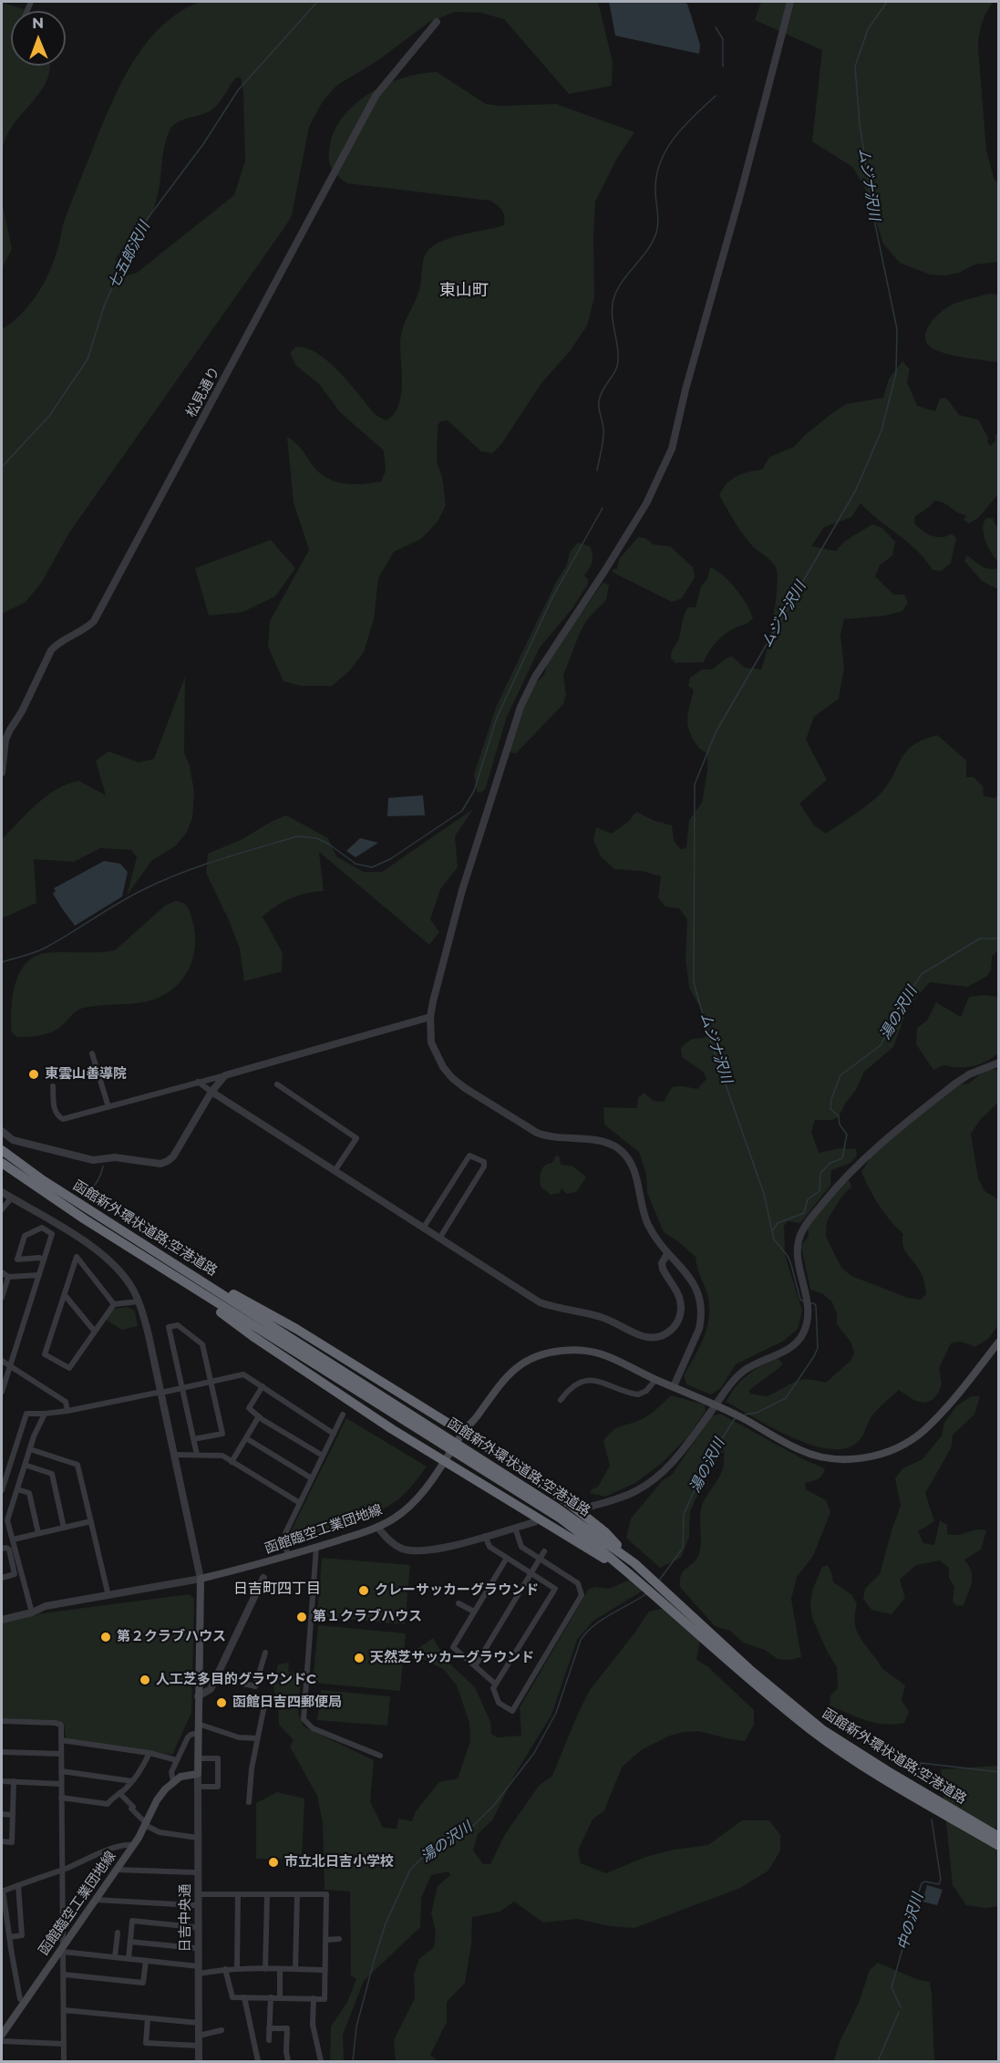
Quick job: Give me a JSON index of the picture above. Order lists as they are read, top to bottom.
{
  "streets": {
    "highway": ["函館新外環状道路;空港道路"],
    "main road": ["函館臨空工業団地線"],
    "street": ["松見通り", "日吉中央通"]
  },
  "districts": ["東山町", "日吉町四丁目"],
  "water": [
    "ムジナ沢川",
    "七五郎沢川",
    "湯の沢川",
    "中の沢川"
  ],
  "places": [
    "東雲山善導院",
    "クレーサッカーグラウンド",
    "第１クラブハウス",
    "第２クラブハウス",
    "天然芝サッカーグラウンド",
    "人工芝多目的グラウンドC",
    "函館日吉四郵便局",
    "市立北日吉小学校"
  ],
  "north": "top"
}
